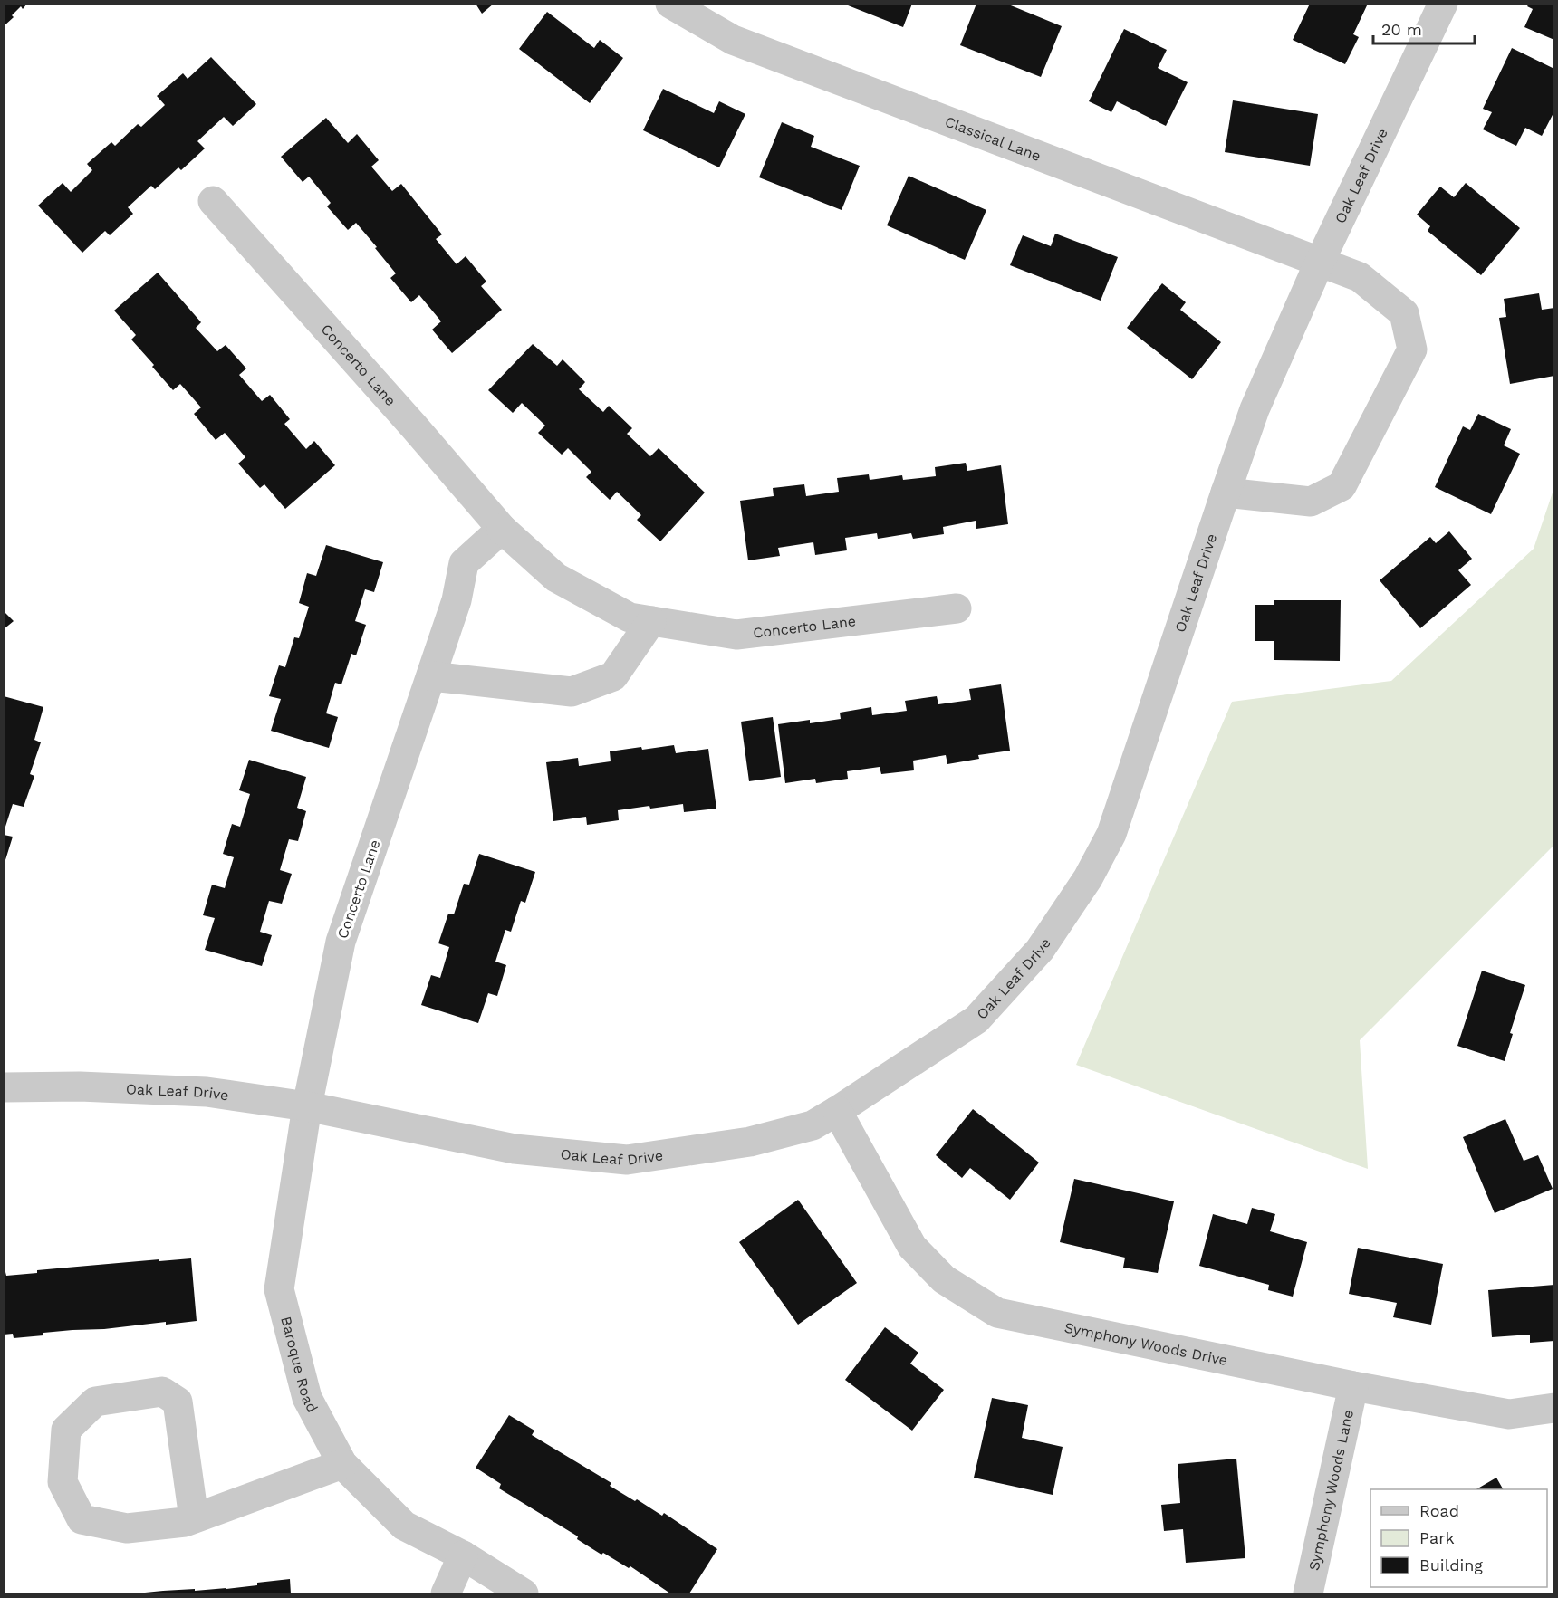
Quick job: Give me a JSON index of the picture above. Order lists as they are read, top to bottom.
{
  "streets": {
    "street": [
      "Classical Lane",
      "Oak Leaf Drive",
      "Concerto Lane",
      "Symphony Woods Drive",
      "Baroque Road",
      "Symphony Woods Lane"
    ]
  },
  "crossings": [
    ["Classical Lane", "Oak Leaf Drive"],
    ["Oak Leaf Drive", "Concerto Lane"],
    ["Oak Leaf Drive", "Symphony Woods Drive"],
    ["Oak Leaf Drive", "Baroque Road"],
    ["Concerto Lane", "Baroque Road"],
    ["Symphony Woods Drive", "Symphony Woods Lane"]
  ],
  "legend": ["Road", "Park", "Building"],
  "scale_bar": "20 m"
}
